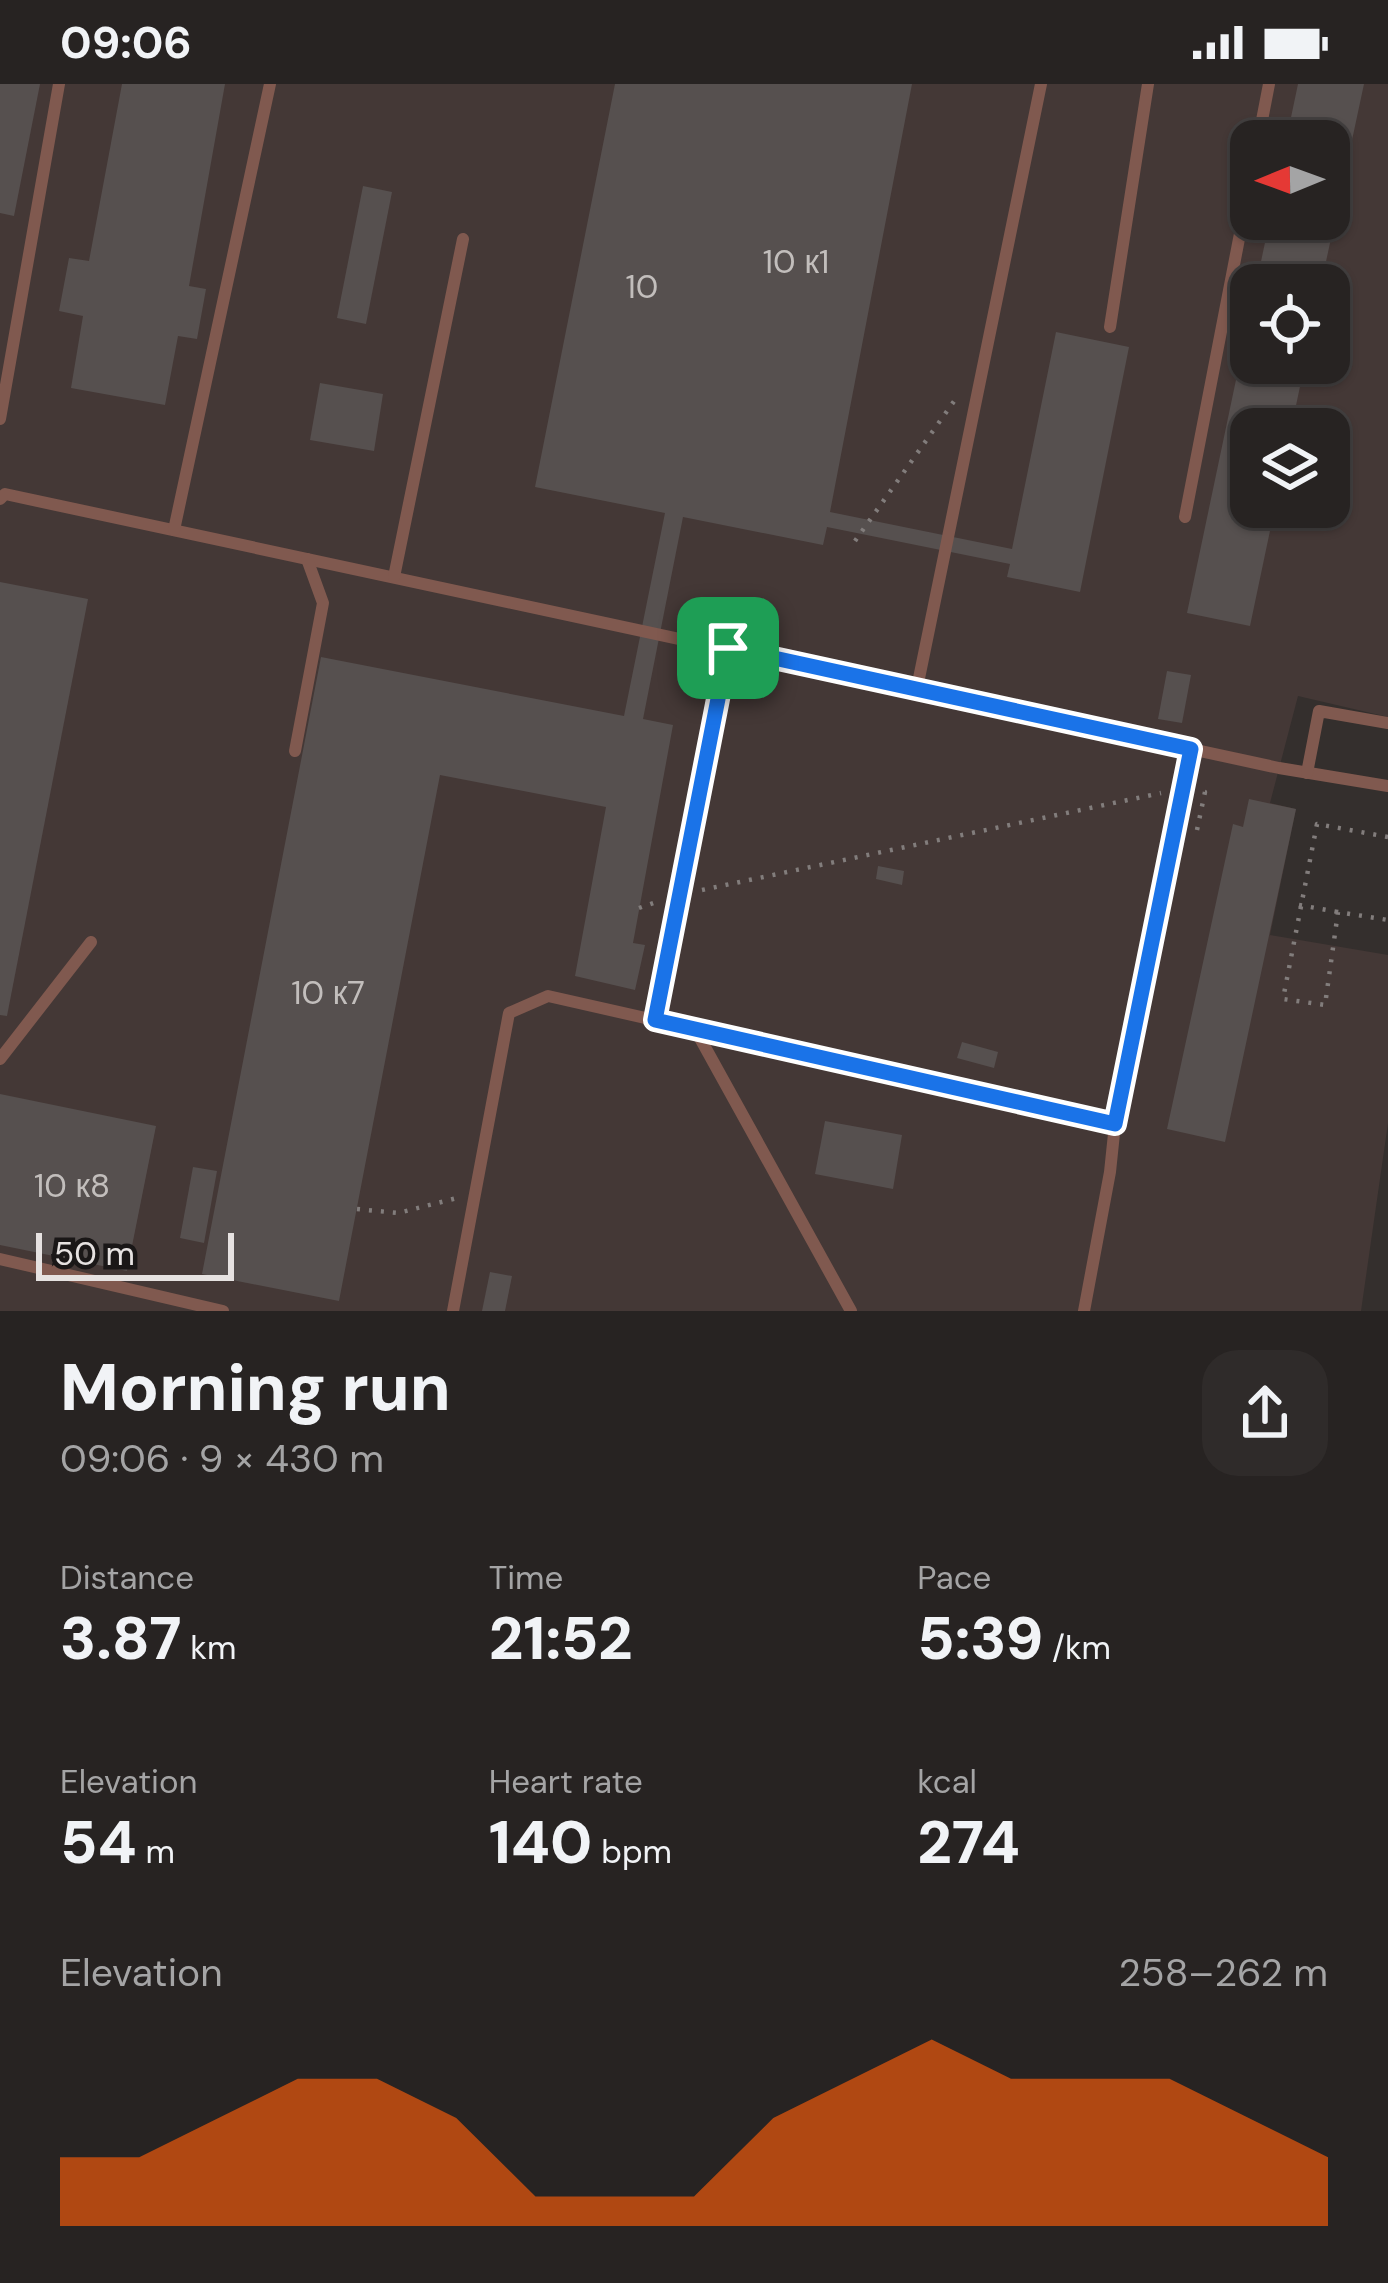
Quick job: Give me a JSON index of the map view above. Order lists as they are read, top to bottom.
{
  "house_numbers": [
    "10 к1",
    "10",
    "10 к7",
    "10 к8"
  ],
  "scale_bar": "50 m",
  "north": "left",
  "page": {
    "status": "09:06",
    "scale": "50 m",
    "heading": ["Morning run", "09:06 · 9 × 430 m"],
    "stats": [
      ["Distance", "3.87 km"],
      ["Time", "21:52"],
      ["Pace", "5:39 /km"],
      ["Elevation", "54 m"],
      ["Heart rate", "140 bpm"],
      ["kcal", "274"]
    ],
    "chart": ["Elevation", "258–262 m"]
  }
}
